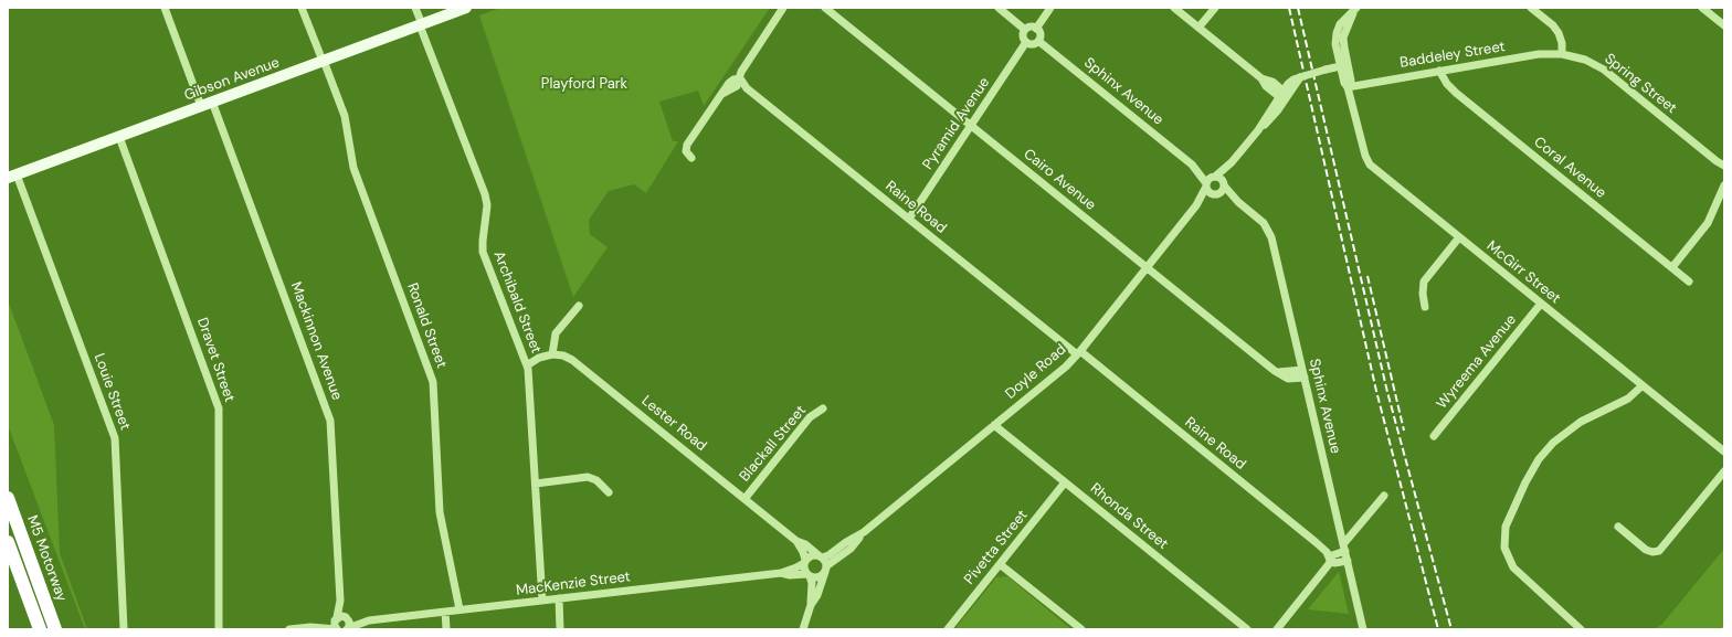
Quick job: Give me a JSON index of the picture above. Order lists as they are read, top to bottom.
{
  "streets": {
    "highway": ["M5 Motorway"],
    "main road": ["Gibson Avenue"],
    "street": [
      "Baddeley Street",
      "Spring Street",
      "Sphinx Avenue",
      "Pyramid Avenue",
      "Coral Avenue",
      "Cairo Avenue",
      "Raine Road",
      "McGirr Street",
      "Archibald Street",
      "Ronald Street",
      "Mackinnon Avenue",
      "Dravet Street",
      "Wyreema Avenue",
      "Doyle Road",
      "Louie Street",
      "Lester Road",
      "Blackall Street",
      "Rhonda Street",
      "Pivetta Street",
      "MacKenzie Street"
    ]
  },
  "crossings": [
    ["Baddeley Street", "Spring Street"],
    ["Baddeley Street", "Coral Avenue"],
    ["Baddeley Street", "McGirr Street"],
    ["Gibson Avenue", "Archibald Street"],
    ["Gibson Avenue", "Ronald Street"],
    ["Gibson Avenue", "Mackinnon Avenue"],
    ["Gibson Avenue", "Dravet Street"],
    ["Gibson Avenue", "Louie Street"],
    ["Sphinx Avenue", "Pyramid Avenue"],
    ["Sphinx Avenue", "Cairo Avenue"],
    ["Sphinx Avenue", "Doyle Road"],
    ["Pyramid Avenue", "Cairo Avenue"],
    ["Pyramid Avenue", "Raine Road"],
    ["Cairo Avenue", "Doyle Road"],
    ["Raine Road", "Doyle Road"],
    ["McGirr Street", "Wyreema Avenue"],
    ["Archibald Street", "MacKenzie Street"],
    ["Ronald Street", "MacKenzie Street"],
    ["Mackinnon Avenue", "MacKenzie Street"],
    ["Doyle Road", "Lester Road"],
    ["Doyle Road", "Rhonda Street"],
    ["Doyle Road", "MacKenzie Street"],
    ["Lester Road", "Blackall Street"],
    ["Lester Road", "MacKenzie Street"],
    ["Rhonda Street", "Pivetta Street"]
  ],
  "parks": ["Playford Park"]
}
